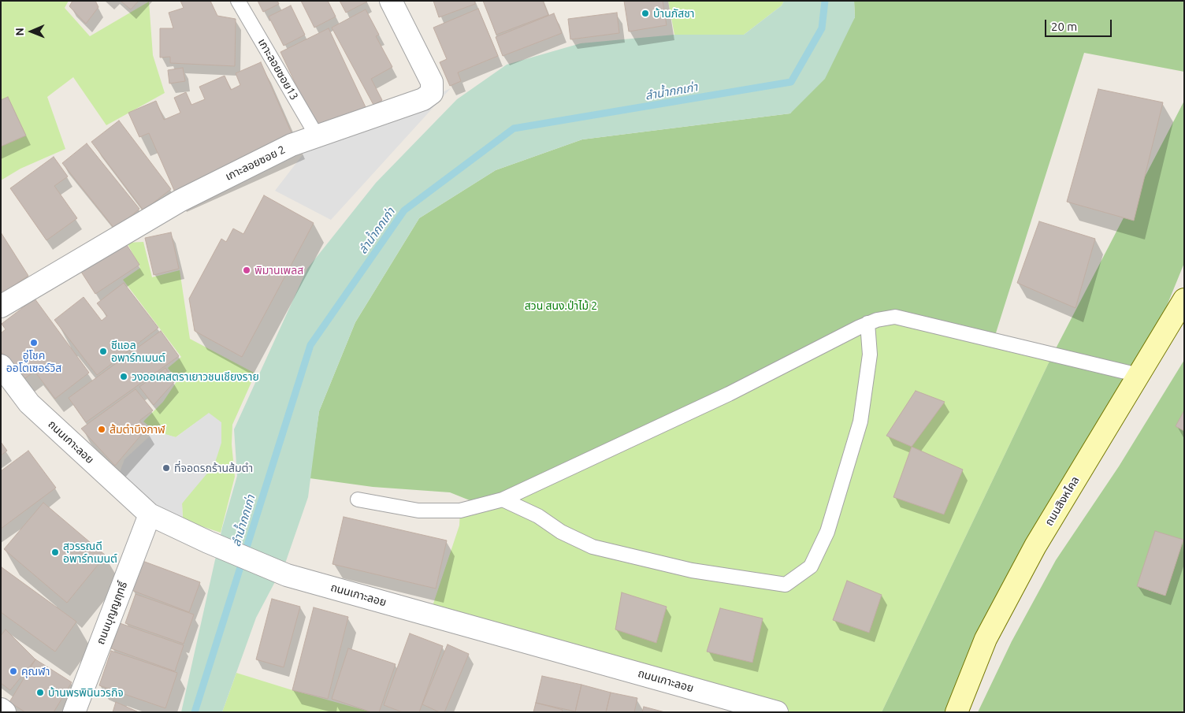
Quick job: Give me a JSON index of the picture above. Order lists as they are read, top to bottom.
{
  "streets": {
    "main road": ["ถนนสิงหไคล"],
    "street": ["เกาะลอยซอย 2", "ถนนเกาะลอย", "ถนนบุญญฤทธิ์"],
    "lane": ["เกาะลอยซอย13"]
  },
  "crossings": [
    ["เกาะลอยซอย13", "เกาะลอยซอย 2"],
    ["ถนนเกาะลอย", "ถนนบุญญฤทธิ์"]
  ],
  "water": ["ลำน้ำกกเก่า"],
  "parks": ["สวน สนง.ป่าไม้ 2"],
  "places": [
    "บ้านภัสชา",
    "พิมานเพลส",
    "อู่โชค ออโตเซอร์วิส",
    "ซีแอล อพาร์ทเมนต์",
    "วงออเคสตราเยาวชนเชียงราย",
    "ส้มตำบึงกาฬ",
    "ที่จอดรถร้านส้มตำ",
    "สุวรรณดี อพาร์ทเมนต์",
    "คุณฬา",
    "บ้านพรพินินวรกิจ"
  ],
  "scale_bar": "20 m",
  "north": "left"
}
